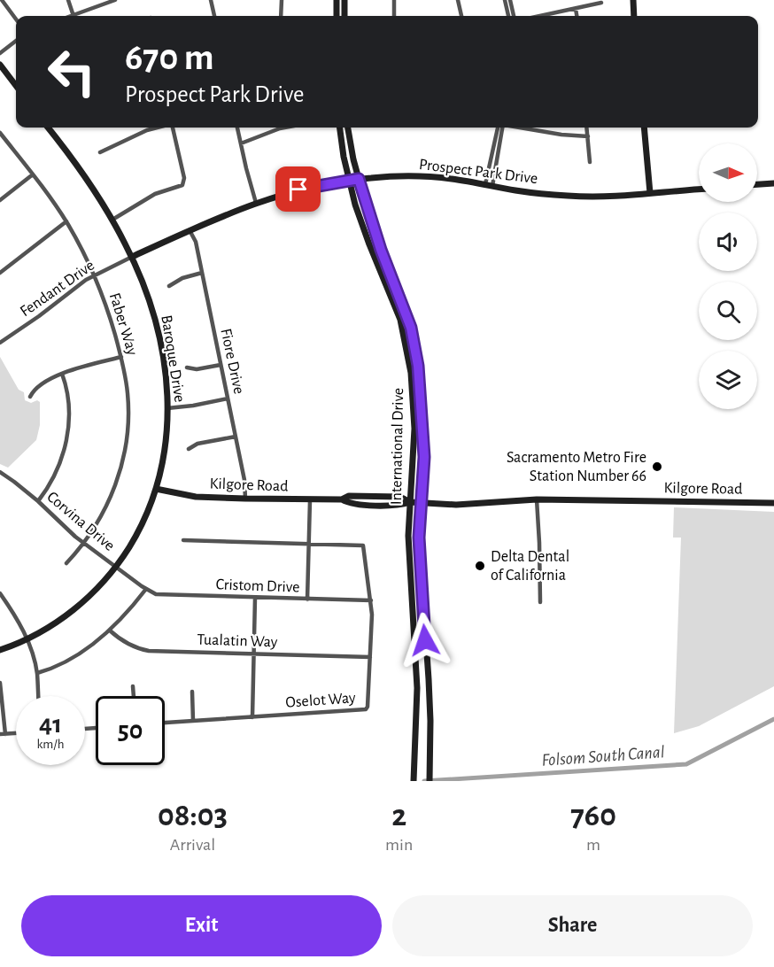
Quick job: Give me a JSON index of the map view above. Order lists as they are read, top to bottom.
{
  "streets": {
    "street": [
      "Prospect Park Drive",
      "Fendant Drive",
      "Faber Way",
      "Baroque Drive",
      "Fiore Drive",
      "International Drive",
      "Kilgore Road",
      "Corvina Drive",
      "Cristom Drive",
      "Tualatin Way",
      "Oselot Way"
    ]
  },
  "crossings": [
    ["Prospect Park Drive", "Fendant Drive"],
    ["Prospect Park Drive", "Baroque Drive"],
    ["Prospect Park Drive", "Fiore Drive"],
    ["Prospect Park Drive", "International Drive"],
    ["Fendant Drive", "Faber Way"],
    ["Fendant Drive", "Baroque Drive"],
    ["Faber Way", "Corvina Drive"],
    ["Baroque Drive", "Kilgore Road"],
    ["Baroque Drive", "Corvina Drive"],
    ["Fiore Drive", "Kilgore Road"],
    ["International Drive", "Kilgore Road"],
    ["Corvina Drive", "Cristom Drive"],
    ["Cristom Drive", "Oselot Way"],
    ["Tualatin Way", "Oselot Way"]
  ],
  "water": ["Folsom South Canal"],
  "places": ["Sacramento Metro Fire Station Number 66", "Delta Dental of California"],
  "north": "right",
  "page": {
    "turn": ["670 m", "Prospect Park Drive"],
    "speed": "41 km/h",
    "limit": "50",
    "eta": [
      "08:03",
      "Arrival",
      "2",
      "min",
      "760",
      "m"
    ],
    "buttons": ["Exit", "Share"]
  }
}
